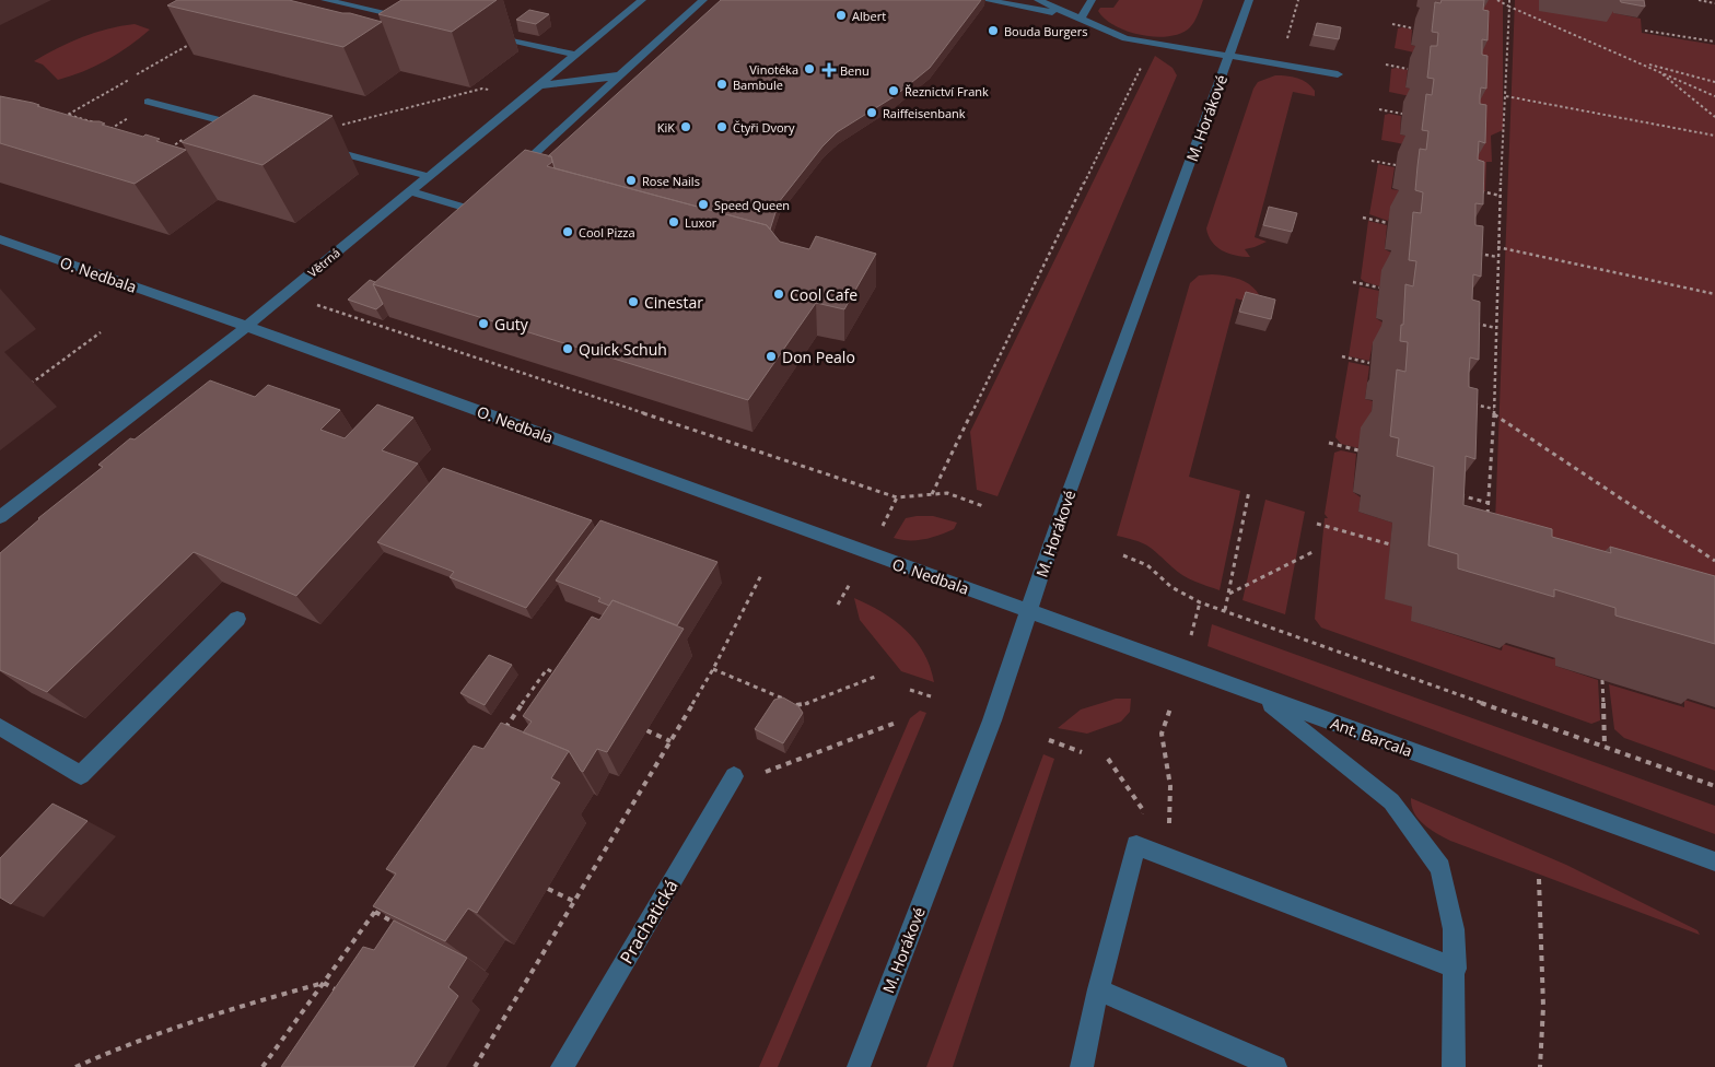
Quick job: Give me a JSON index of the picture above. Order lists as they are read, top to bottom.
{
  "streets": {
    "street": [
      "M. Horákové",
      "Větrná",
      "O. Nedbala",
      "Ant. Barcala",
      "Prachatická"
    ]
  },
  "crossings": [
    ["M. Horákové", "O. Nedbala"],
    ["M. Horákové", "Ant. Barcala"],
    ["Větrná", "O. Nedbala"],
    ["O. Nedbala", "Ant. Barcala"]
  ],
  "places": {
    "other": [
      "Albert",
      "Bouda Burgers",
      "Vinotéka",
      "Bambule",
      "Řeznictví Frank",
      "Raiffeisenbank",
      "KiK",
      "Čtyři Dvory",
      "Rose Nails",
      "Speed Queen",
      "Luxor",
      "Cool Pizza",
      "Cool Cafe",
      "Cinestar",
      "Guty",
      "Quick Schuh",
      "Don Pealo"
    ],
    "health": ["Benu"]
  }
}
